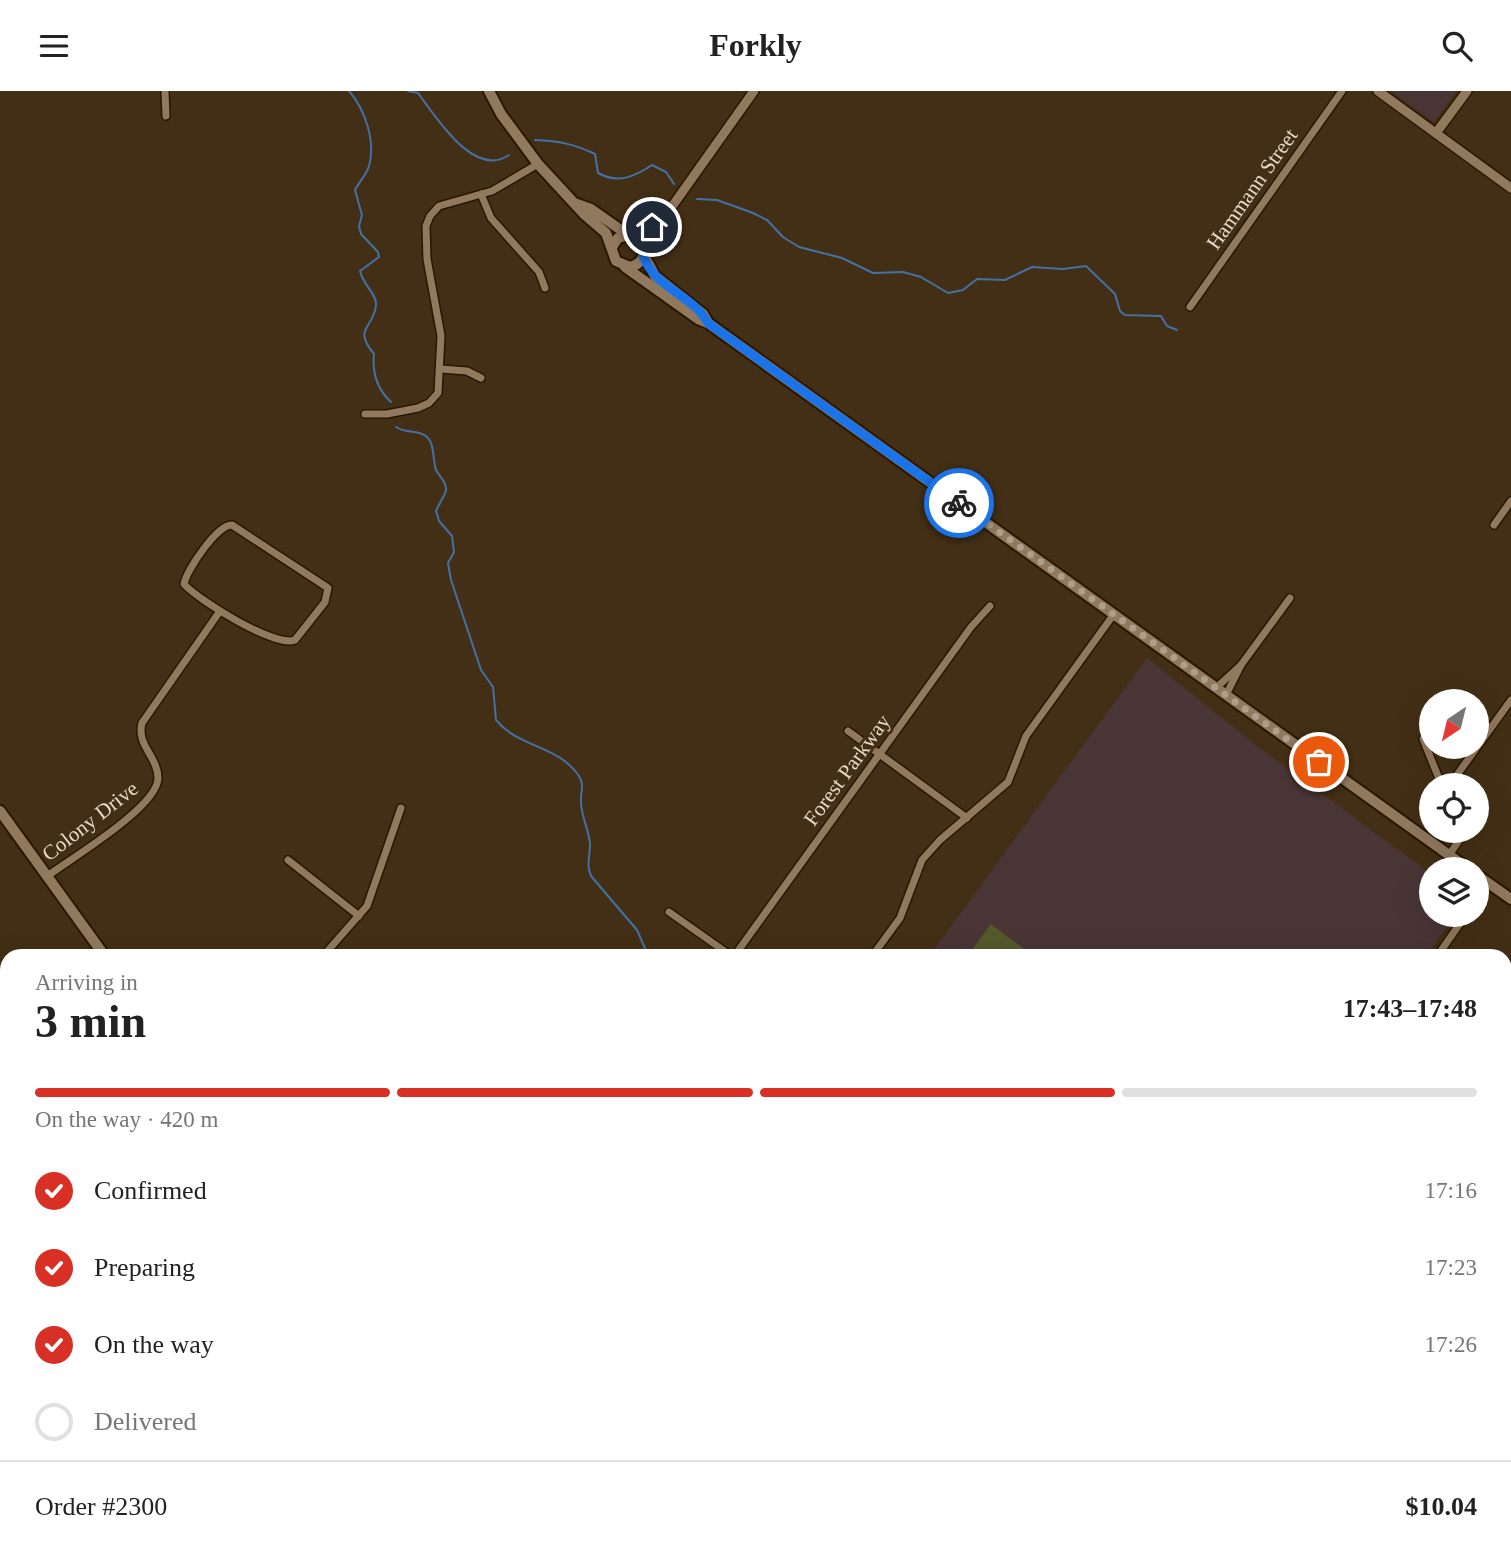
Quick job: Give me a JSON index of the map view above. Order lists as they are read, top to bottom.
{
  "streets": {
    "street": ["Hammann Street", "Forest Parkway", "Colony Drive"]
  },
  "north": "bottom left",
  "page": {
    "header": "Forkly",
    "heading": ["3 min", "Arriving in", "17:43–17:48"],
    "panel": ["Order #2300", "$10.04"],
    "bar": "On the way · 420 m",
    "list": [
      ["Confirmed", "17:16"],
      ["Preparing", "17:23"],
      ["On the way", "17:26"],
      "Delivered"
    ]
  }
}
